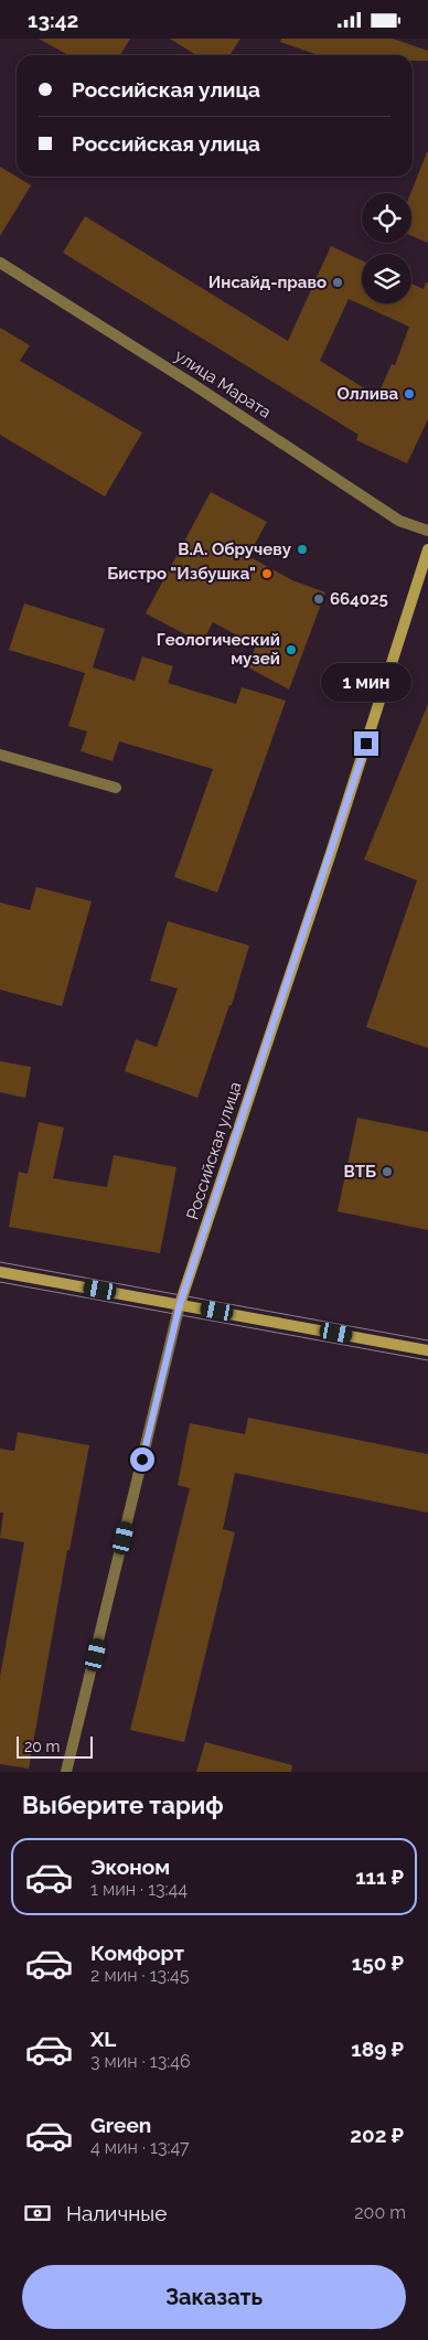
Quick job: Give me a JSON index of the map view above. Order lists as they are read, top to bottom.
{
  "streets": {
    "street": ["улица Марата", "Российская улица"]
  },
  "places": [
    "Инсайд-право",
    "Оллива",
    "В.А. Обручеву",
    "Бистро \"Избушка\"",
    "664025",
    "Геологический музей",
    "ВТБ"
  ],
  "scale_bar": "20 m",
  "page": {
    "status": "13:42",
    "banner": ["Российская улица", "Российская улица"],
    "bubble": "1 мин",
    "scale": "20 m",
    "heading": "Выберите тариф",
    "list": [
      {
        "name": "Эконом",
        "note": "1 мин · 13:44",
        "value": "111 ₽"
      },
      {
        "name": "Комфорт",
        "note": "2 мин · 13:45",
        "value": "150 ₽"
      },
      {
        "name": "XL",
        "note": "3 мин · 13:46",
        "value": "189 ₽"
      },
      {
        "name": "Green",
        "note": "4 мин · 13:47",
        "value": "202 ₽"
      }
    ],
    "pay": ["Наличные", "200 m"],
    "buttons": "Заказать"
  }
}
